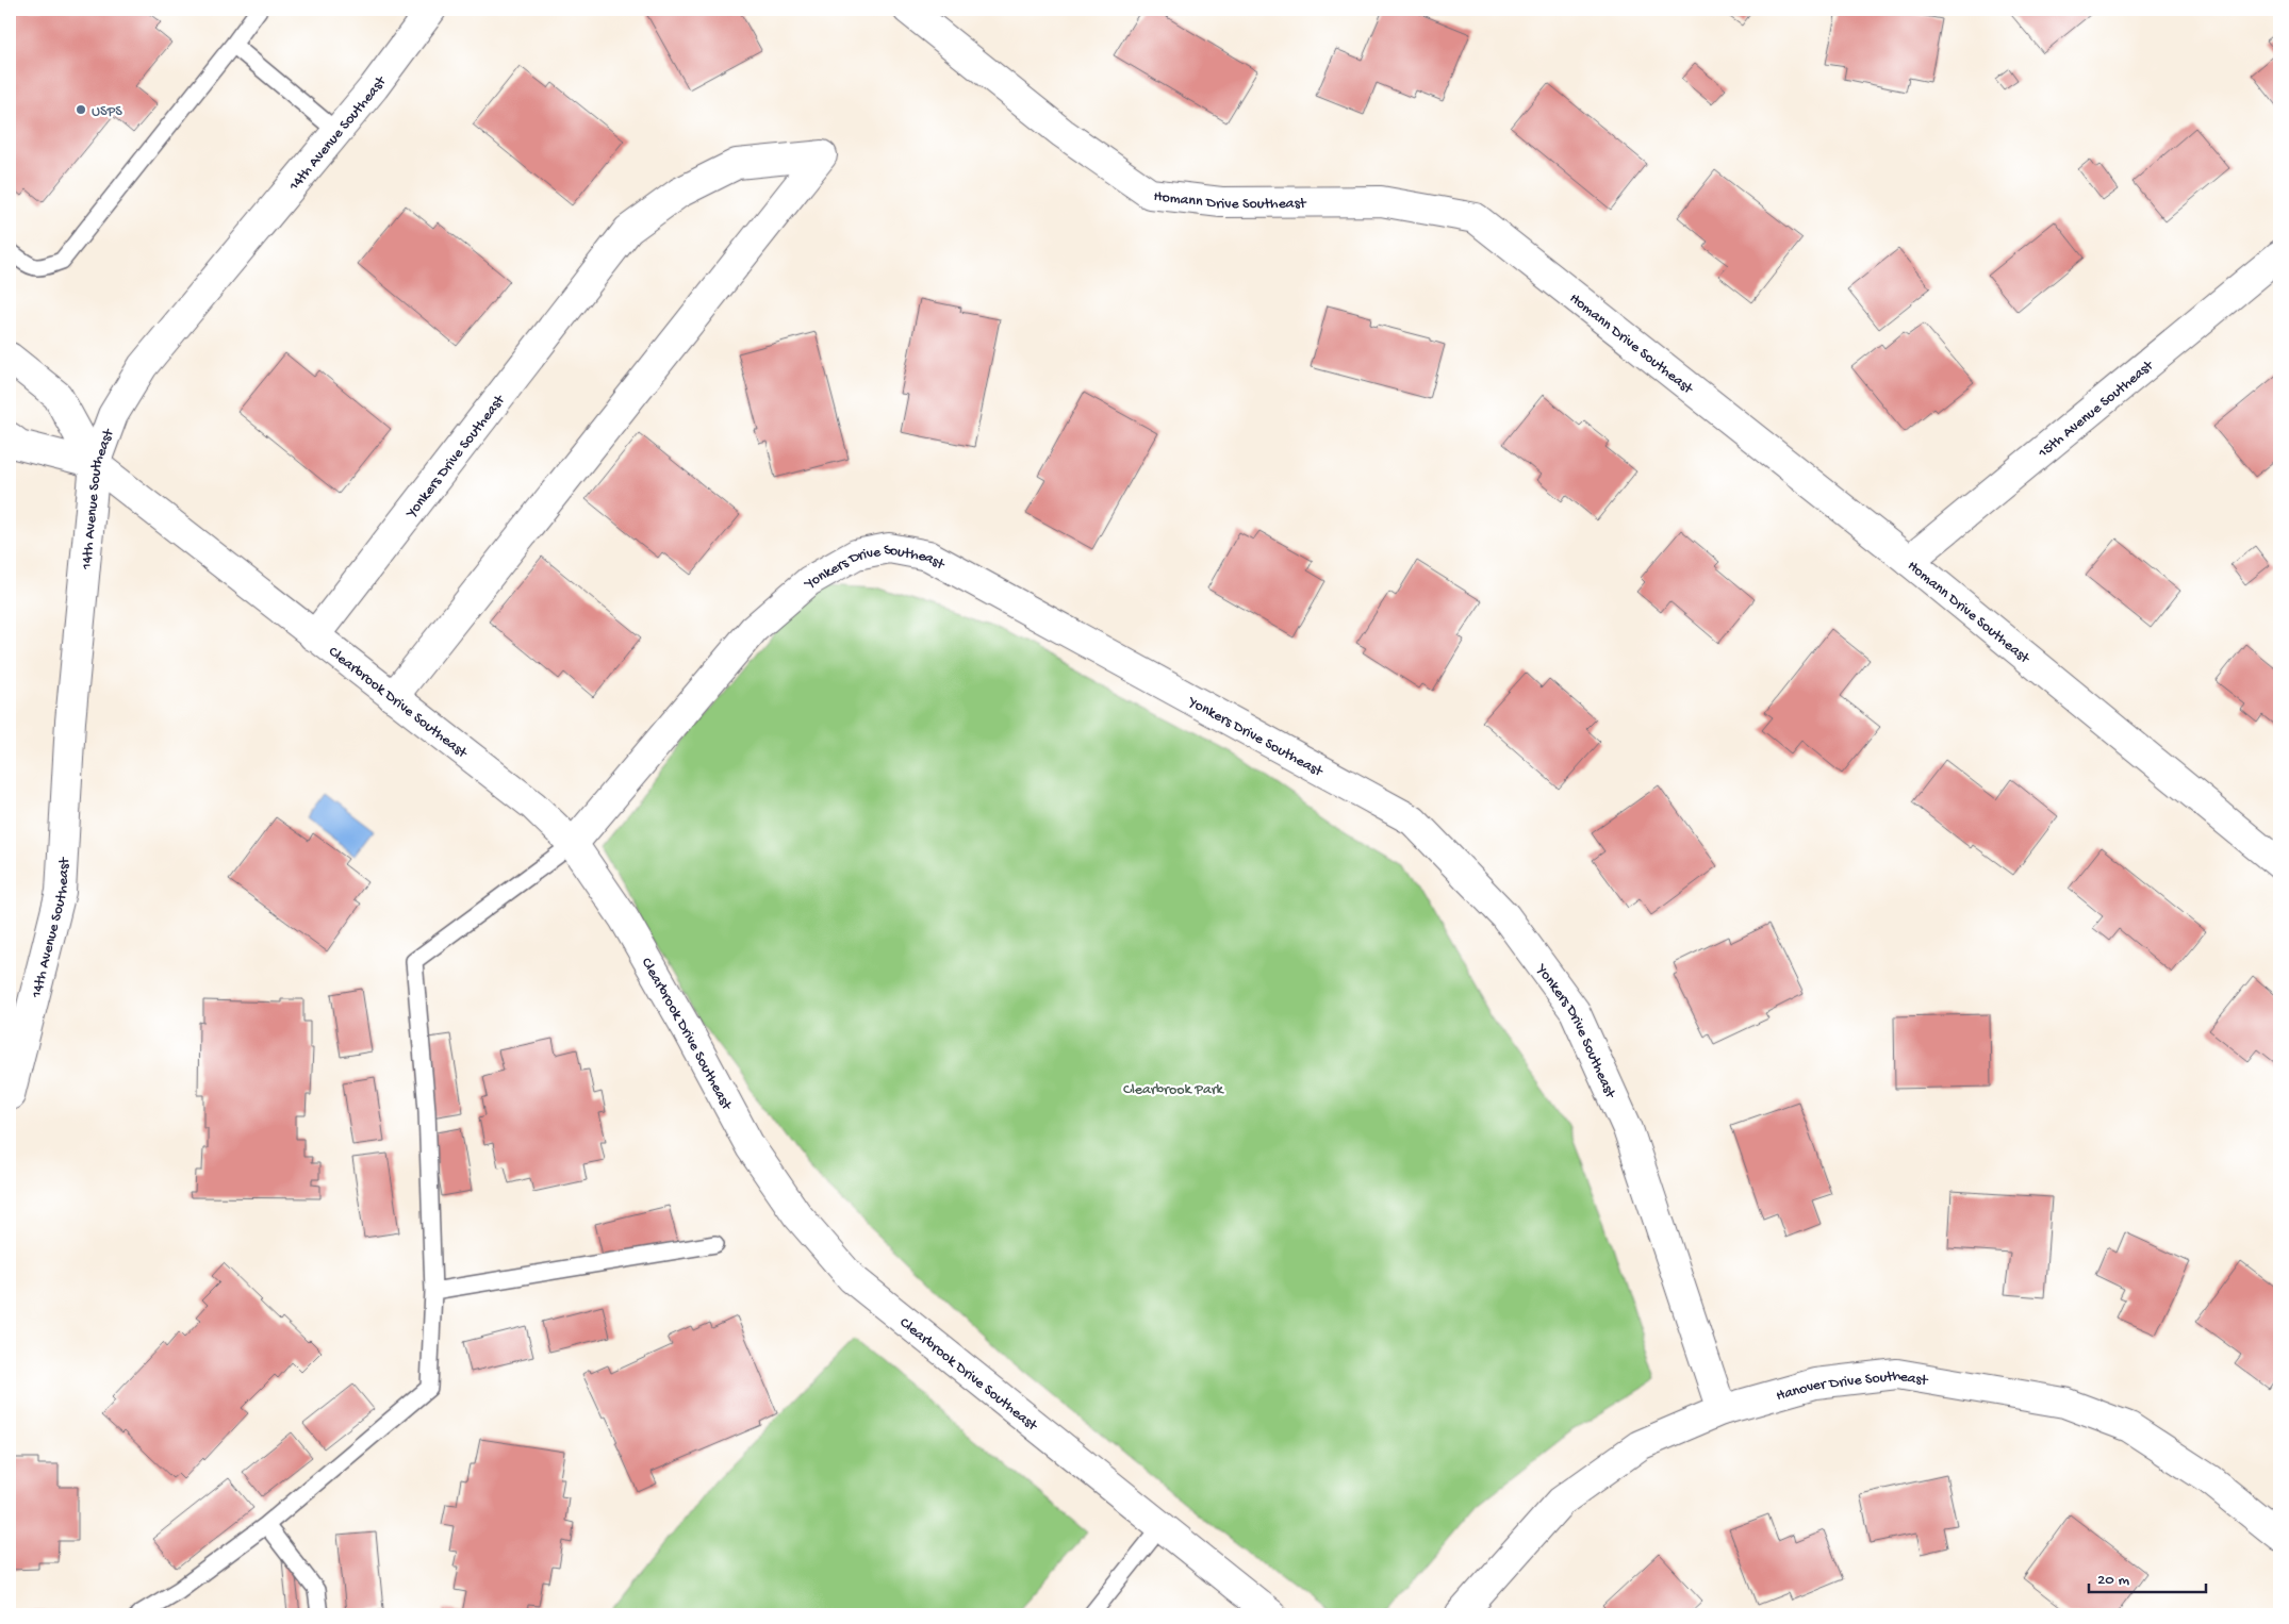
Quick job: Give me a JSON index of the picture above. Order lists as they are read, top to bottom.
{
  "streets": {
    "street": [
      "14th Avenue Southeast",
      "Homann Drive Southeast",
      "15th Avenue Southeast",
      "Yonkers Drive Southeast",
      "Clearbrook Drive Southeast",
      "Hanover Drive Southeast"
    ]
  },
  "crossings": [
    ["14th Avenue Southeast", "Clearbrook Drive Southeast"],
    ["Homann Drive Southeast", "15th Avenue Southeast"],
    ["Yonkers Drive Southeast", "Clearbrook Drive Southeast"],
    ["Yonkers Drive Southeast", "Hanover Drive Southeast"]
  ],
  "parks": ["Clearbrook Park"],
  "places": ["USPS"],
  "scale_bar": "20 m"
}
